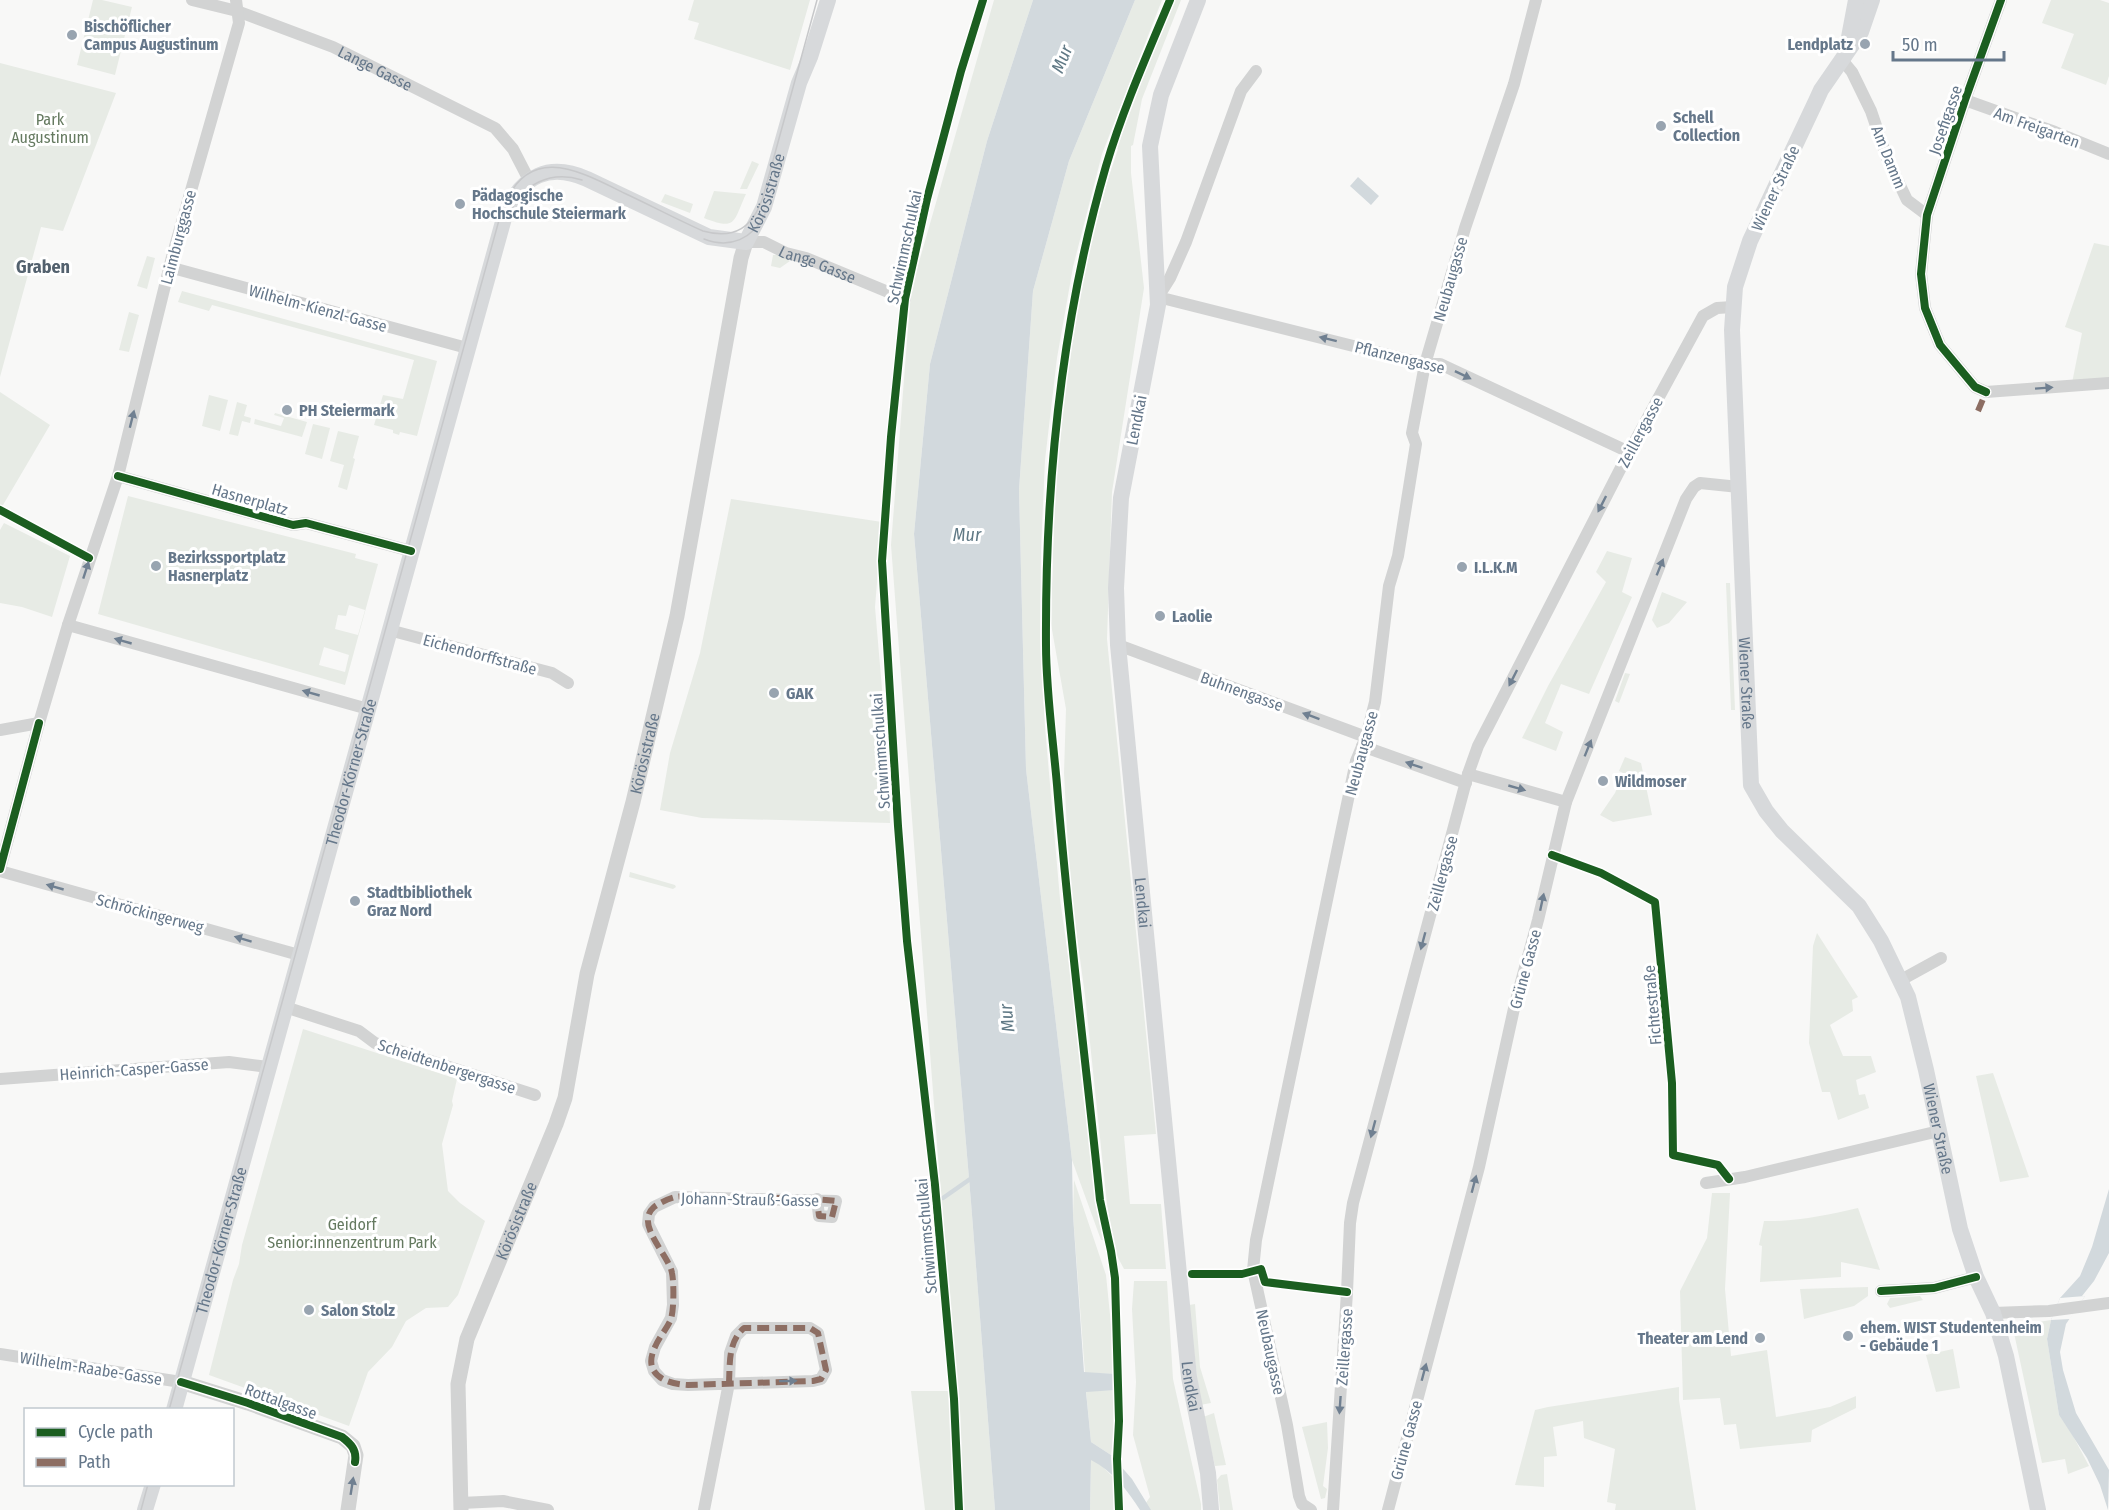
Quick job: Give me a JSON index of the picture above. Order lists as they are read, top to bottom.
{
  "streets": {
    "main road": [
      "Lange Gasse",
      "Wiener Straße",
      "Körösistraße",
      "Lendkai",
      "Theodor-Körner-Straße"
    ],
    "street": [
      "Josefigasse",
      "Am Freigarten",
      "Am Damm",
      "Laimburggasse",
      "Neubaugasse",
      "Wilhelm-Kienzl-Gasse",
      "Pflanzengasse",
      "Zeillergasse",
      "Hasnerplatz",
      "Eichendorffstraße",
      "Buhnengasse",
      "Schröckingerweg",
      "Grüne Gasse",
      "Scheidtenbergergasse",
      "Heinrich-Casper-Gasse",
      "Johann-Strauß-Gasse",
      "Wilhelm-Raabe-Gasse",
      "Rottalgasse"
    ],
    "cycle path": ["Schwimmschulkai", "Fichtestraße"]
  },
  "crossings": [
    ["Lange Gasse", "Körösistraße"],
    ["Lange Gasse", "Laimburggasse"],
    ["Lange Gasse", "Theodor-Körner-Straße"],
    ["Josefigasse", "Am Freigarten"],
    ["Josefigasse", "Am Damm"],
    ["Am Damm", "Wiener Straße"],
    ["Wiener Straße", "Zeillergasse"],
    ["Wiener Straße", "Grüne Gasse"],
    ["Laimburggasse", "Wilhelm-Kienzl-Gasse"],
    ["Laimburggasse", "Hasnerplatz"],
    ["Neubaugasse", "Pflanzengasse"],
    ["Neubaugasse", "Buhnengasse"],
    ["Wilhelm-Kienzl-Gasse", "Theodor-Körner-Straße"],
    ["Pflanzengasse", "Lendkai"],
    ["Pflanzengasse", "Zeillergasse"],
    ["Lendkai", "Buhnengasse"],
    ["Zeillergasse", "Buhnengasse"],
    ["Hasnerplatz", "Theodor-Körner-Straße"],
    ["Eichendorffstraße", "Theodor-Körner-Straße"],
    ["Buhnengasse", "Grüne Gasse"],
    ["Theodor-Körner-Straße", "Schröckingerweg"],
    ["Theodor-Körner-Straße", "Scheidtenbergergasse"],
    ["Theodor-Körner-Straße", "Heinrich-Casper-Gasse"],
    ["Theodor-Körner-Straße", "Wilhelm-Raabe-Gasse"],
    ["Theodor-Körner-Straße", "Rottalgasse"],
    ["Wilhelm-Raabe-Gasse", "Rottalgasse"]
  ],
  "one_way": [
    "Laimburggasse",
    "Zeillergasse",
    "Schröckingerweg",
    "Grüne Gasse",
    "Rottalgasse"
  ],
  "districts": ["Graben"],
  "water": ["Mur"],
  "parks": ["Park Augustinum", "Geidorf Senior:innenzentrum Park"],
  "places": [
    "Bischöflicher Campus Augustinum",
    "Lendplatz",
    "Schell Collection",
    "Pädagogische Hochschule Steiermark",
    "PH Steiermark",
    "Bezirkssportplatz Hasnerplatz",
    "I.L.K.M",
    "Laolie",
    "GAK",
    "Wildmoser",
    "Stadtbibliothek Graz Nord",
    "Salon Stolz",
    "ehem. WIST Studentenheim - Gebäude 1",
    "Theater am Lend"
  ],
  "legend": ["Cycle path", "Path"],
  "scale_bar": "50 m"
}
